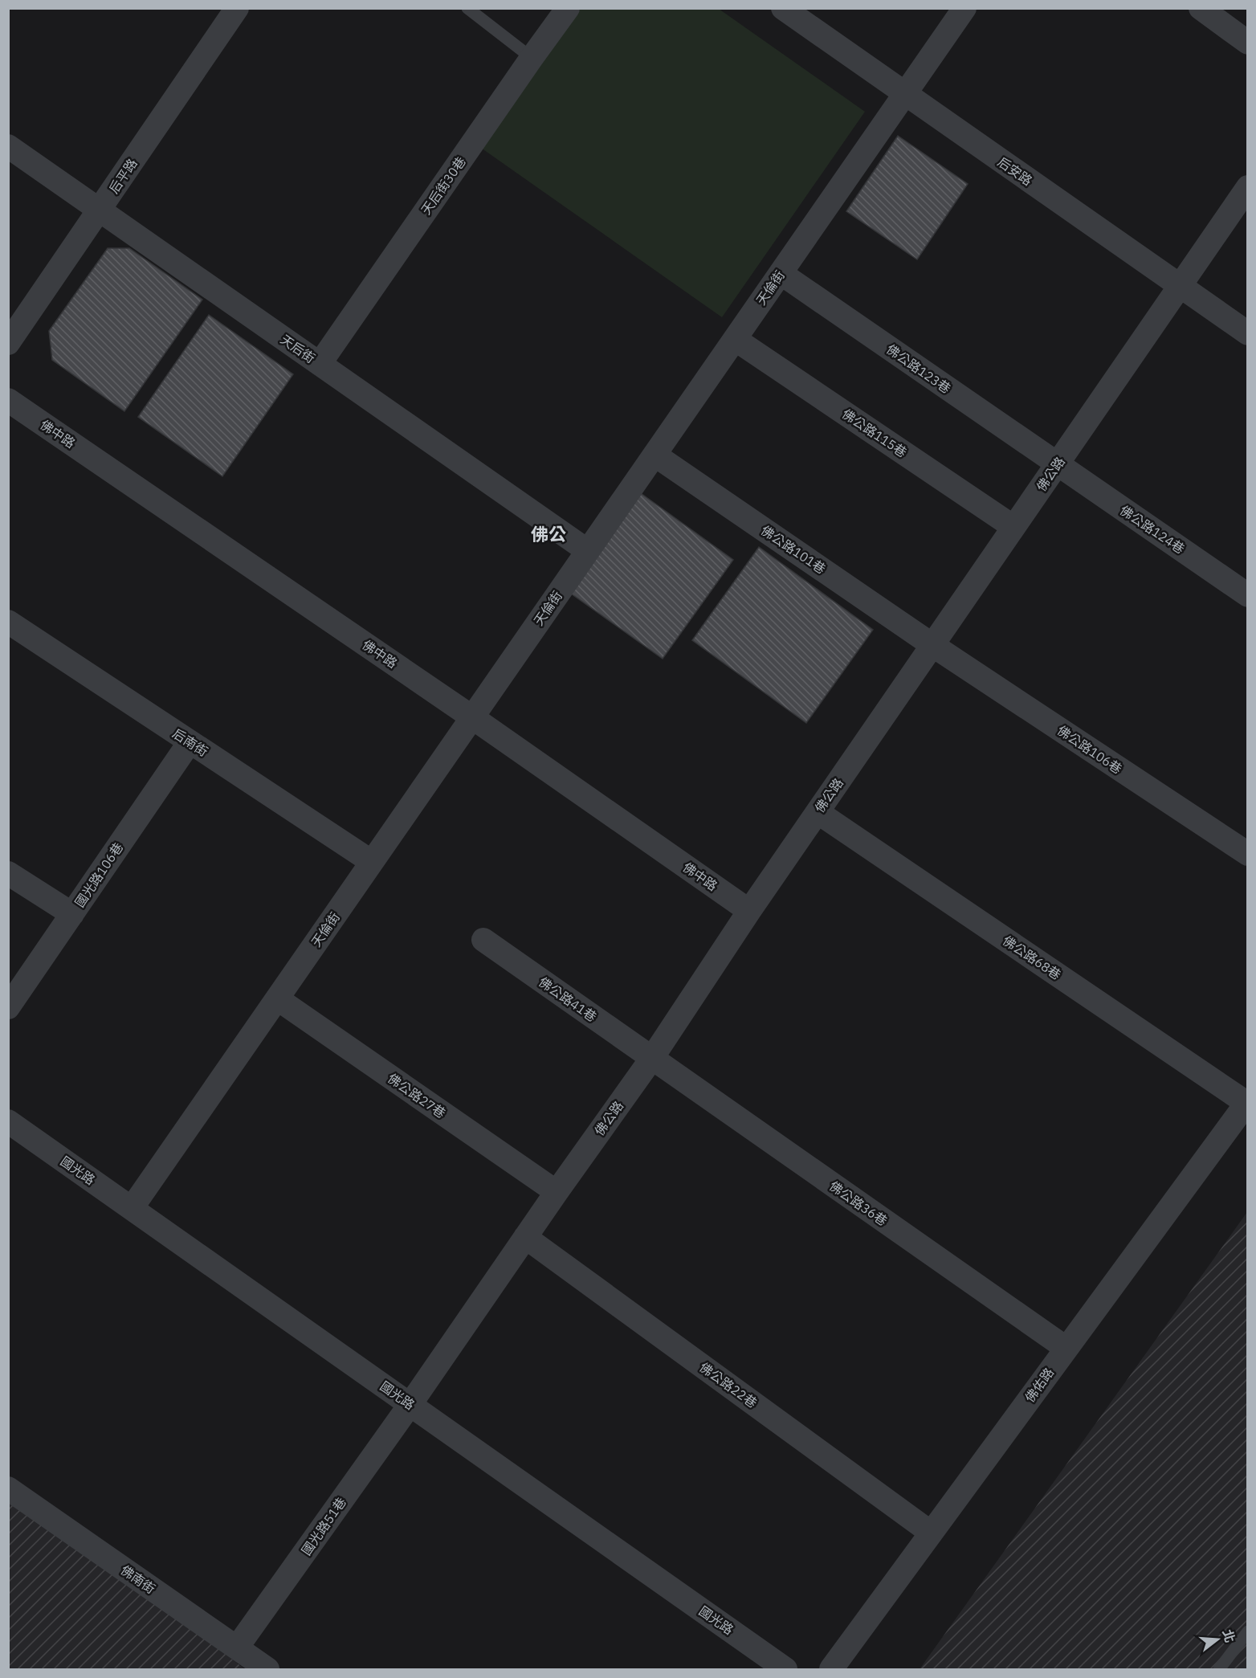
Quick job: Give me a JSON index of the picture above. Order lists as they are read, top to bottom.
{
  "streets": {
    "street": [
      "后安路",
      "后平路",
      "天后街30巷",
      "天倫街",
      "天后街",
      "佛公路123巷",
      "佛公路115巷",
      "佛中路",
      "佛公路",
      "佛公路124巷",
      "佛公路101巷",
      "后南街",
      "佛公路106巷",
      "國光路106巷",
      "佛公路68巷",
      "佛公路41巷",
      "佛公路27巷",
      "國光路",
      "佛公路36巷",
      "佛公路22巷",
      "佛佑路",
      "國光路51巷",
      "佛南街"
    ]
  },
  "crossings": [
    ["后安路", "天倫街"],
    ["后安路", "佛公路"],
    ["后平路", "天后街"],
    ["天后街30巷", "天后街"],
    ["天倫街", "天后街"],
    ["天倫街", "佛公路123巷"],
    ["天倫街", "佛公路115巷"],
    ["天倫街", "佛中路"],
    ["天倫街", "佛公路101巷"],
    ["天倫街", "后南街"],
    ["天倫街", "佛公路27巷"],
    ["天倫街", "國光路"],
    ["佛公路123巷", "佛公路"],
    ["佛公路123巷", "佛公路124巷"],
    ["佛公路115巷", "佛公路"],
    ["佛中路", "佛公路"],
    ["佛公路", "佛公路124巷"],
    ["佛公路", "佛公路101巷"],
    ["佛公路", "佛公路106巷"],
    ["佛公路", "佛公路68巷"],
    ["佛公路", "佛公路41巷"],
    ["佛公路", "佛公路27巷"],
    ["佛公路", "國光路"],
    ["佛公路", "佛公路36巷"],
    ["佛公路", "佛公路22巷"],
    ["佛公路", "國光路51巷"],
    ["佛公路101巷", "佛公路106巷"],
    ["后南街", "國光路106巷"],
    ["佛公路68巷", "佛佑路"],
    ["佛公路41巷", "佛公路36巷"],
    ["國光路", "國光路51巷"],
    ["佛公路36巷", "佛佑路"],
    ["佛公路22巷", "佛佑路"],
    ["國光路51巷", "佛南街"]
  ],
  "districts": ["佛公"],
  "north": "right"
}
